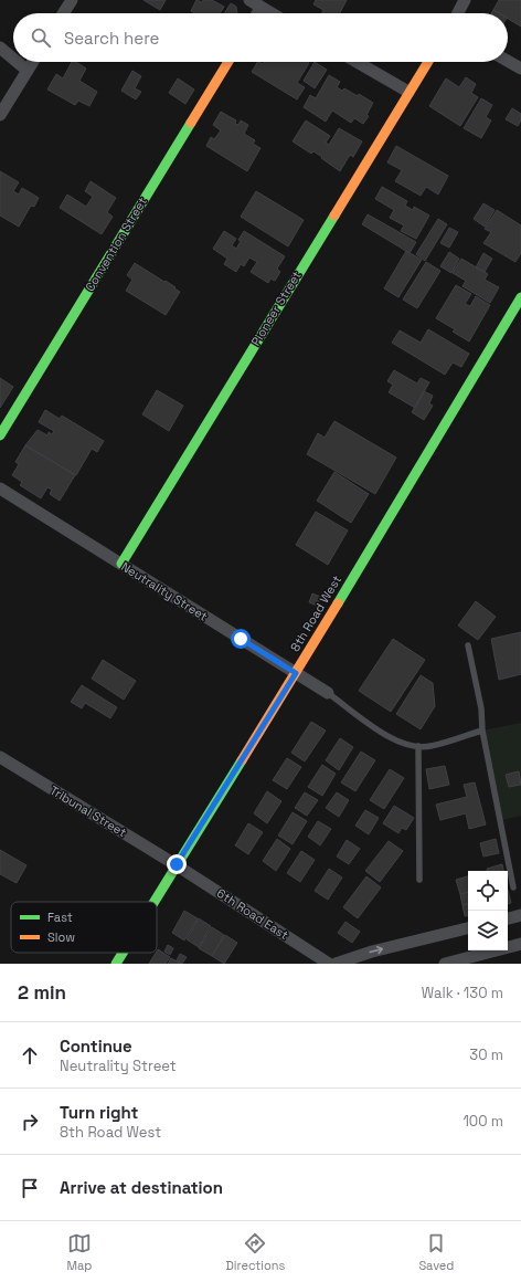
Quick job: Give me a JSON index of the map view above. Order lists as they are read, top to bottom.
{
  "streets": {
    "street": [
      "Convention Street",
      "Pioneer Street",
      "Neutrality Street",
      "8th Road West",
      "Tribunal Street",
      "6th Road East"
    ]
  },
  "crossings": [
    ["Pioneer Street", "Neutrality Street"],
    ["Neutrality Street", "8th Road West"],
    ["8th Road West", "Tribunal Street"],
    ["8th Road West", "6th Road East"],
    ["Tribunal Street", "6th Road East"]
  ],
  "legend": ["Fast", "Slow"],
  "page": {
    "search": "Search here",
    "heading": ["2 min", "Walk · 130 m"],
    "list": [
      ["Continue", "Neutrality Street", "30 m"],
      ["Turn right", "8th Road West", "100 m"],
      "Arrive at destination"
    ],
    "nav": ["Map", "Directions", "Saved"]
  }
}
